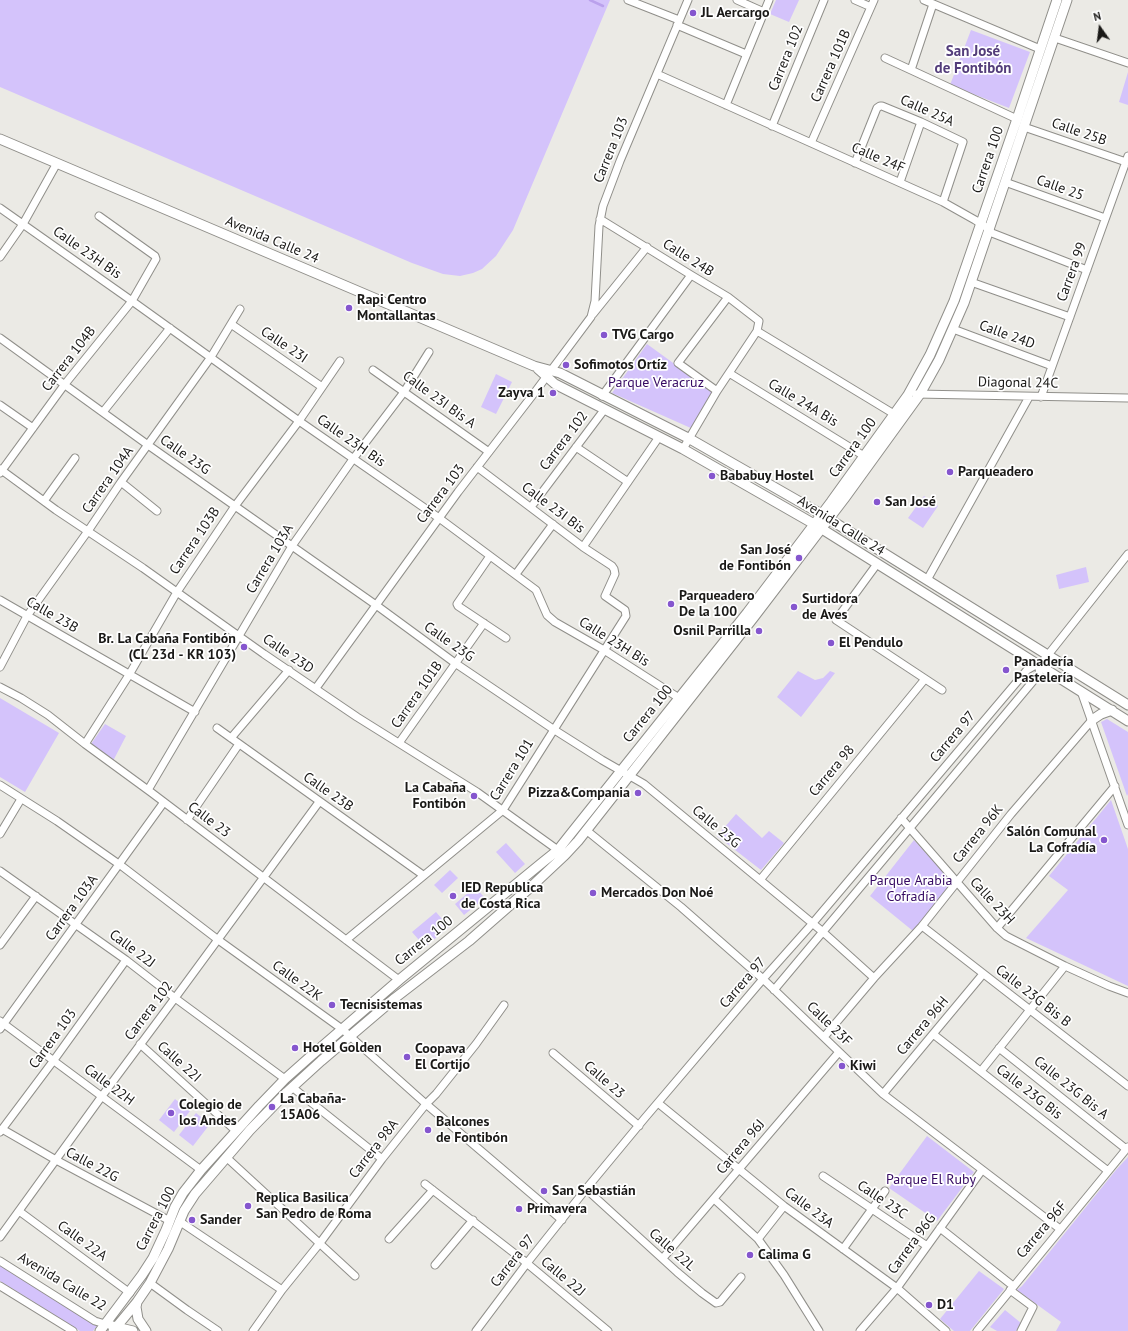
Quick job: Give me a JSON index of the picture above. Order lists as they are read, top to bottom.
{
  "streets": {
    "main road": ["Carrera 100", "Avenida Calle 24", "Avenida Calle 22"],
    "street": [
      "Carrera 102",
      "Carrera 101B",
      "Calle 25A",
      "Calle 25B",
      "Carrera 103",
      "Calle 24F",
      "Calle 25",
      "Calle 23H Bis",
      "Calle 24B",
      "Carrera 99",
      "Calle 24D",
      "Calle 23I",
      "Carrera 104B",
      "Diagonal 24C",
      "Calle 23I Bis A",
      "Calle 24A Bis",
      "Calle 23G",
      "Carrera 104A",
      "Calle 23I Bis",
      "Carrera 103B",
      "Carrera 103A",
      "Calle 23B",
      "Calle 23D",
      "Carrera 97",
      "Carrera 101",
      "Carrera 98",
      "Calle 23",
      "Carrera 96K",
      "Calle 23H",
      "Calle 22J",
      "Calle 22K",
      "Calle 23G Bis B",
      "Calle 23F",
      "Carrera 96H",
      "Calle 22I",
      "Calle 22H",
      "Calle 23G Bis A",
      "Calle 23G Bis",
      "Carrera 96J",
      "Carrera 98A",
      "Calle 22G",
      "Calle 23C",
      "Calle 23A",
      "Carrera 96F",
      "Calle 22A",
      "Carrera 96G",
      "Calle 22L"
    ]
  },
  "crossings": [
    ["Carrera 102", "Calle 24F"],
    ["Carrera 102", "Avenida Calle 24"],
    ["Carrera 102", "Calle 23I Bis"],
    ["Carrera 102", "Calle 23B"],
    ["Carrera 102", "Calle 23"],
    ["Carrera 102", "Calle 22J"],
    ["Carrera 102", "Calle 22K"],
    ["Carrera 102", "Calle 22I"],
    ["Carrera 102", "Calle 22H"],
    ["Carrera 102", "Calle 22G"],
    ["Carrera 102", "Calle 22A"],
    ["Carrera 101B", "Calle 24F"],
    ["Carrera 101B", "Calle 23G"],
    ["Carrera 101B", "Calle 23D"],
    ["Calle 25A", "Calle 24F"],
    ["Calle 25B", "Carrera 100"],
    ["Calle 25B", "Carrera 99"],
    ["Carrera 103", "Calle 24F"],
    ["Carrera 103", "Avenida Calle 24"],
    ["Carrera 103", "Calle 23H Bis"],
    ["Carrera 103", "Calle 24B"],
    ["Carrera 103", "Calle 23I Bis A"],
    ["Carrera 103", "Calle 23G"],
    ["Carrera 103", "Calle 23I Bis"],
    ["Carrera 103", "Calle 23D"],
    ["Carrera 103", "Calle 22J"],
    ["Carrera 103", "Calle 22H"],
    ["Carrera 103", "Calle 22G"],
    ["Calle 24F", "Carrera 100"],
    ["Calle 24F", "Carrera 99"],
    ["Carrera 100", "Calle 25"],
    ["Carrera 100", "Avenida Calle 24"],
    ["Carrera 100", "Calle 23H Bis"],
    ["Carrera 100", "Calle 24D"],
    ["Carrera 100", "Diagonal 24C"],
    ["Carrera 100", "Calle 24A Bis"],
    ["Carrera 100", "Calle 23G"],
    ["Carrera 100", "Calle 23D"],
    ["Carrera 100", "Calle 23"],
    ["Carrera 100", "Calle 22J"],
    ["Carrera 100", "Calle 22K"],
    ["Carrera 100", "Calle 23F"],
    ["Carrera 100", "Calle 22I"],
    ["Carrera 100", "Calle 22H"],
    ["Carrera 100", "Calle 22G"],
    ["Carrera 100", "Calle 22A"],
    ["Carrera 100", "Avenida Calle 22"],
    ["Calle 25", "Carrera 99"],
    ["Avenida Calle 24", "Carrera 97"],
    ["Calle 23H Bis", "Carrera 104B"],
    ["Calle 23H Bis", "Carrera 104A"],
    ["Calle 23H Bis", "Carrera 103B"],
    ["Calle 23H Bis", "Carrera 103A"],
    ["Calle 23H Bis", "Carrera 101"],
    ["Carrera 99", "Calle 24D"],
    ["Carrera 99", "Diagonal 24C"],
    ["Calle 23I", "Carrera 104A"],
    ["Calle 23I", "Carrera 103B"],
    ["Carrera 104B", "Calle 23G"],
    ["Carrera 104B", "Calle 23D"],
    ["Calle 23I Bis A", "Carrera 103A"],
    ["Calle 23G", "Carrera 104A"],
    ["Calle 23G", "Carrera 103B"],
    ["Calle 23G", "Carrera 103A"],
    ["Calle 23G", "Carrera 97"],
    ["Calle 23G", "Carrera 101"],
    ["Calle 23G", "Carrera 98"],
    ["Calle 23G", "Carrera 96K"],
    ["Carrera 104A", "Calle 23B"],
    ["Carrera 104A", "Calle 23D"],
    ["Calle 23I Bis", "Carrera 101"],
    ["Carrera 103B", "Calle 23B"],
    ["Carrera 103B", "Calle 23D"],
    ["Carrera 103B", "Calle 23"],
    ["Carrera 103A", "Calle 23B"],
    ["Carrera 103A", "Calle 23D"],
    ["Carrera 103A", "Calle 23"],
    ["Carrera 103A", "Calle 22J"],
    ["Carrera 103A", "Calle 22K"],
    ["Carrera 103A", "Calle 22H"],
    ["Calle 23B", "Carrera 101"],
    ["Calle 23D", "Carrera 101"],
    ["Carrera 97", "Calle 23"],
    ["Carrera 97", "Calle 23H"],
    ["Carrera 97", "Calle 22J"],
    ["Carrera 97", "Calle 22K"],
    ["Carrera 97", "Calle 23F"],
    ["Carrera 97", "Calle 23A"],
    ["Carrera 97", "Calle 22L"],
    ["Carrera 101", "Calle 23"],
    ["Carrera 96K", "Calle 23H"],
    ["Carrera 96K", "Calle 23G Bis B"],
    ["Carrera 96K", "Calle 23F"],
    ["Calle 22K", "Carrera 98A"],
    ["Calle 23G Bis B", "Carrera 96H"],
    ["Calle 23F", "Carrera 96H"],
    ["Calle 23F", "Carrera 96J"],
    ["Calle 23F", "Carrera 96F"],
    ["Calle 23F", "Carrera 96G"],
    ["Carrera 96H", "Calle 23G Bis"],
    ["Calle 23G Bis A", "Carrera 96F"],
    ["Calle 23G Bis", "Carrera 96F"],
    ["Carrera 96J", "Calle 23A"],
    ["Carrera 96J", "Calle 22L"],
    ["Carrera 98A", "Calle 22G"],
    ["Calle 23C", "Carrera 96G"],
    ["Calle 23A", "Carrera 96G"]
  ],
  "districts": ["San José de Fontibón"],
  "parks": ["Parque Veracruz", "Parque Arabia Cofradía", "Parque El Ruby"],
  "places": [
    "JL Aercargo",
    "Rapi Centro Montallantas",
    "TVG Cargo",
    "Sofimotos Ortíz",
    "Zayva 1",
    "Parqueadero",
    "Bababuy Hostel",
    "San José",
    "San José de Fontibón",
    "Parqueadero De la 100",
    "Surtidora de Aves",
    "Osnil Parrilla",
    "El Pendulo",
    "Br. La Cabaña Fontibón (CL 23d - KR 103)",
    "Panadería Pastelería",
    "Pizza&Compania",
    "La Cabaña Fontibón",
    "Salón Comunal La Cofradía",
    "Mercados Don Noé",
    "IED Republica de Costa Rica",
    "Tecnisistemas",
    "Hotel Golden",
    "Coopava El Cortijo",
    "Kiwi",
    "La Cabaña- 15A06",
    "Colegio de los Andes",
    "Balcones de Fontibón",
    "San Sebastián",
    "Replica Basilica San Pedro de Roma",
    "Primavera",
    "Sander",
    "Calima G",
    "D1"
  ],
  "north": "top"
}
